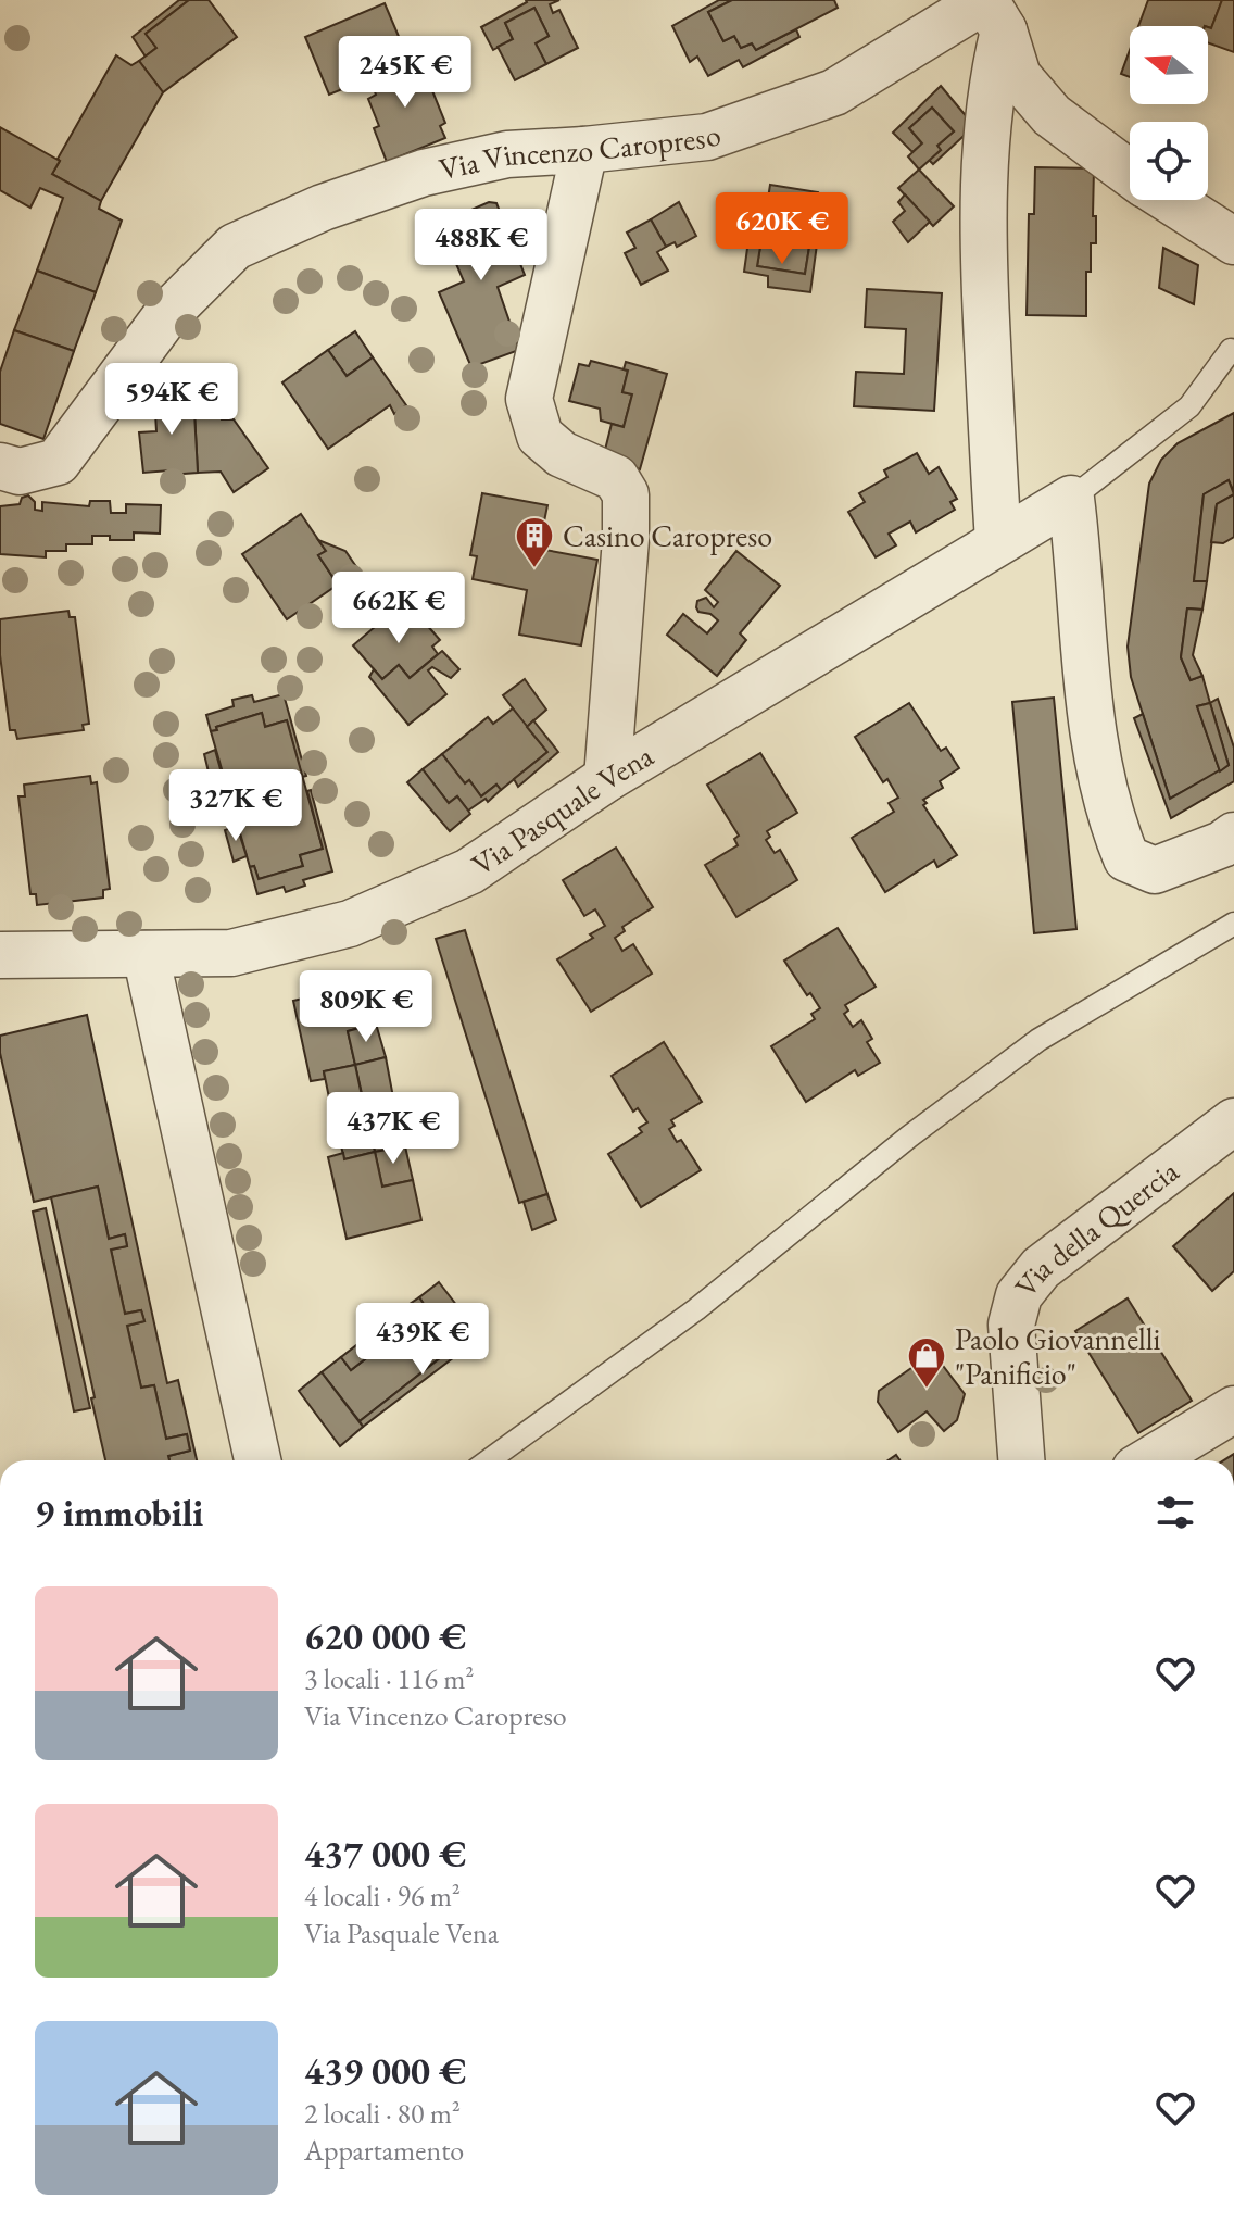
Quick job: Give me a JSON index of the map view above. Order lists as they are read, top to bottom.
{
  "streets": {
    "street": ["Via Vincenzo Caropreso", "Via Pasquale Vena", "Via della Quercia"]
  },
  "places": {
    "building": ["Casino Caropreso"],
    "shop": ["Paolo Giovannelli \"Panificio\""]
  },
  "north": "left",
  "page": {
    "price": [
      "245K €",
      "620K €",
      "488K €",
      "594K €",
      "662K €",
      "327K €",
      "809K €",
      "437K €",
      "439K €"
    ],
    "heading": "9 immobili",
    "list": [
      {
        "name": "620 000 €",
        "note": "3 locali · 116 m² · Via Vincenzo Caropreso"
      },
      {
        "name": "437 000 €",
        "note": "4 locali · 96 m² · Via Pasquale Vena"
      },
      {
        "name": "439 000 €",
        "note": "2 locali · 80 m² · Appartamento"
      }
    ]
  }
}
